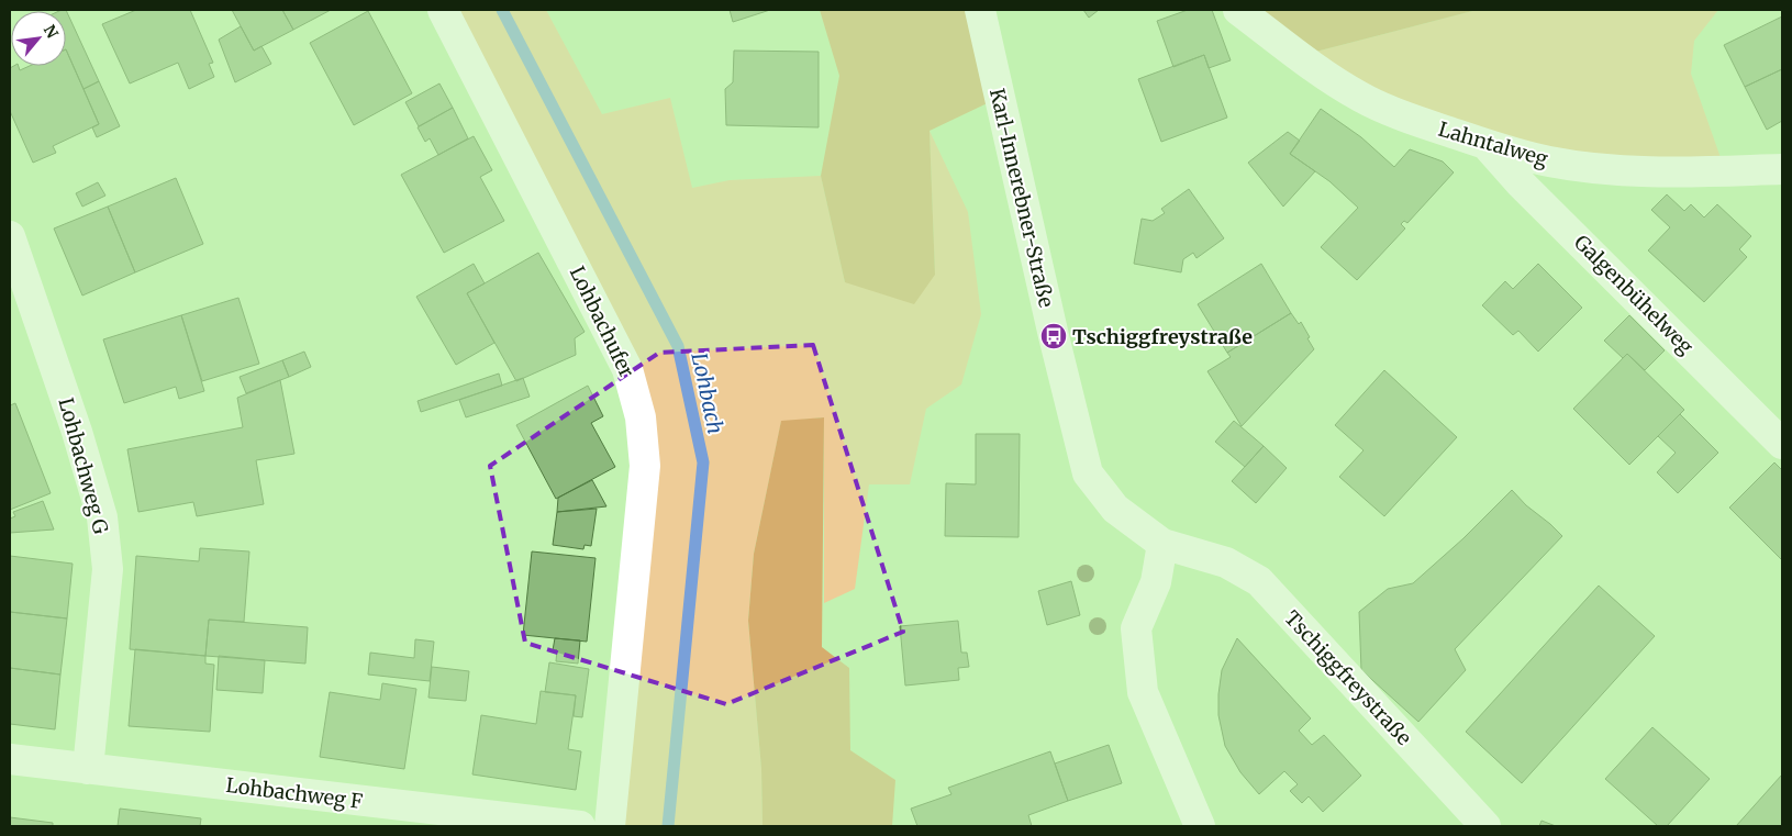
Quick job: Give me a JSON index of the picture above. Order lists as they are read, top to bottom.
{
  "streets": {
    "street": [
      "Lahntalweg",
      "Karl-Innerebner-Straße",
      "Galgenbühelweg",
      "Lohbachufer",
      "Lohbachweg G",
      "Tschiggfreystraße",
      "Lohbachweg F"
    ]
  },
  "crossings": [
    ["Lahntalweg", "Galgenbühelweg"],
    ["Karl-Innerebner-Straße", "Tschiggfreystraße"],
    ["Lohbachweg G", "Lohbachweg F"]
  ],
  "water": ["Lohbach"],
  "places": {
    "bus stop": ["Tschiggfreystraße"]
  },
  "north": "top right"
}
